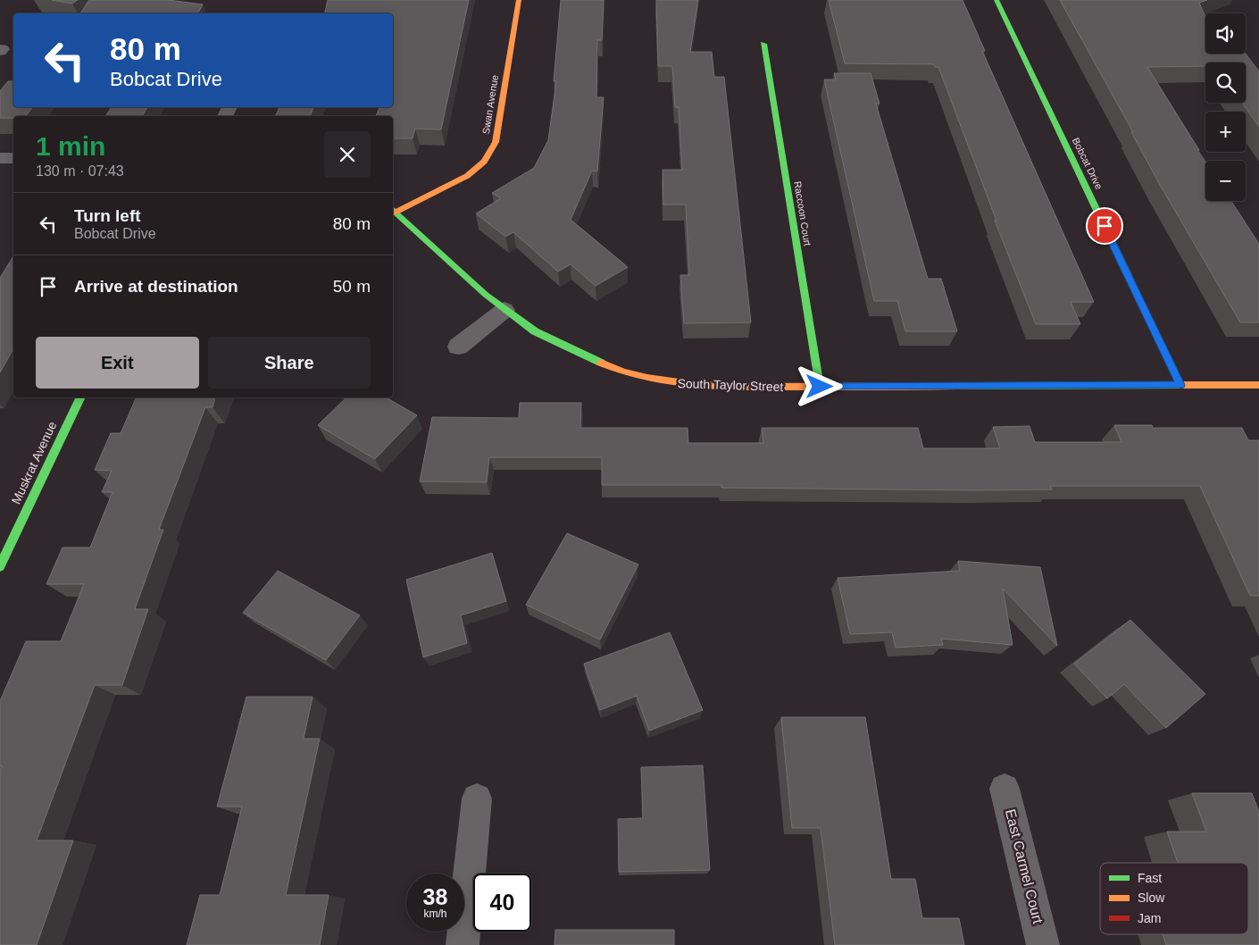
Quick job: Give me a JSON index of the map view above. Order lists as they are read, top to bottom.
{
  "streets": {
    "street": [
      "Swan Avenue",
      "Bobcat Drive",
      "Raccoon Court",
      "South Taylor Street",
      "Muskrat Avenue",
      "East Carmel Court"
    ]
  },
  "crossings": [
    ["Swan Avenue", "South Taylor Street"],
    ["Bobcat Drive", "South Taylor Street"],
    ["Raccoon Court", "South Taylor Street"]
  ],
  "legend": ["Fast", "Slow", "Jam"],
  "page": {
    "map_buttons": ["+", "−"],
    "turn": ["80 m", "Bobcat Drive"],
    "heading": ["1 min", "130 m · 07:43"],
    "list": [
      {
        "name": "Turn left",
        "note": "Bobcat Drive",
        "value": "80 m"
      },
      {
        "name": "Arrive at destination",
        "value": "50 m"
      }
    ],
    "buttons": ["Exit", "Share"],
    "speed": "38 km/h",
    "limit": "40"
  }
}
